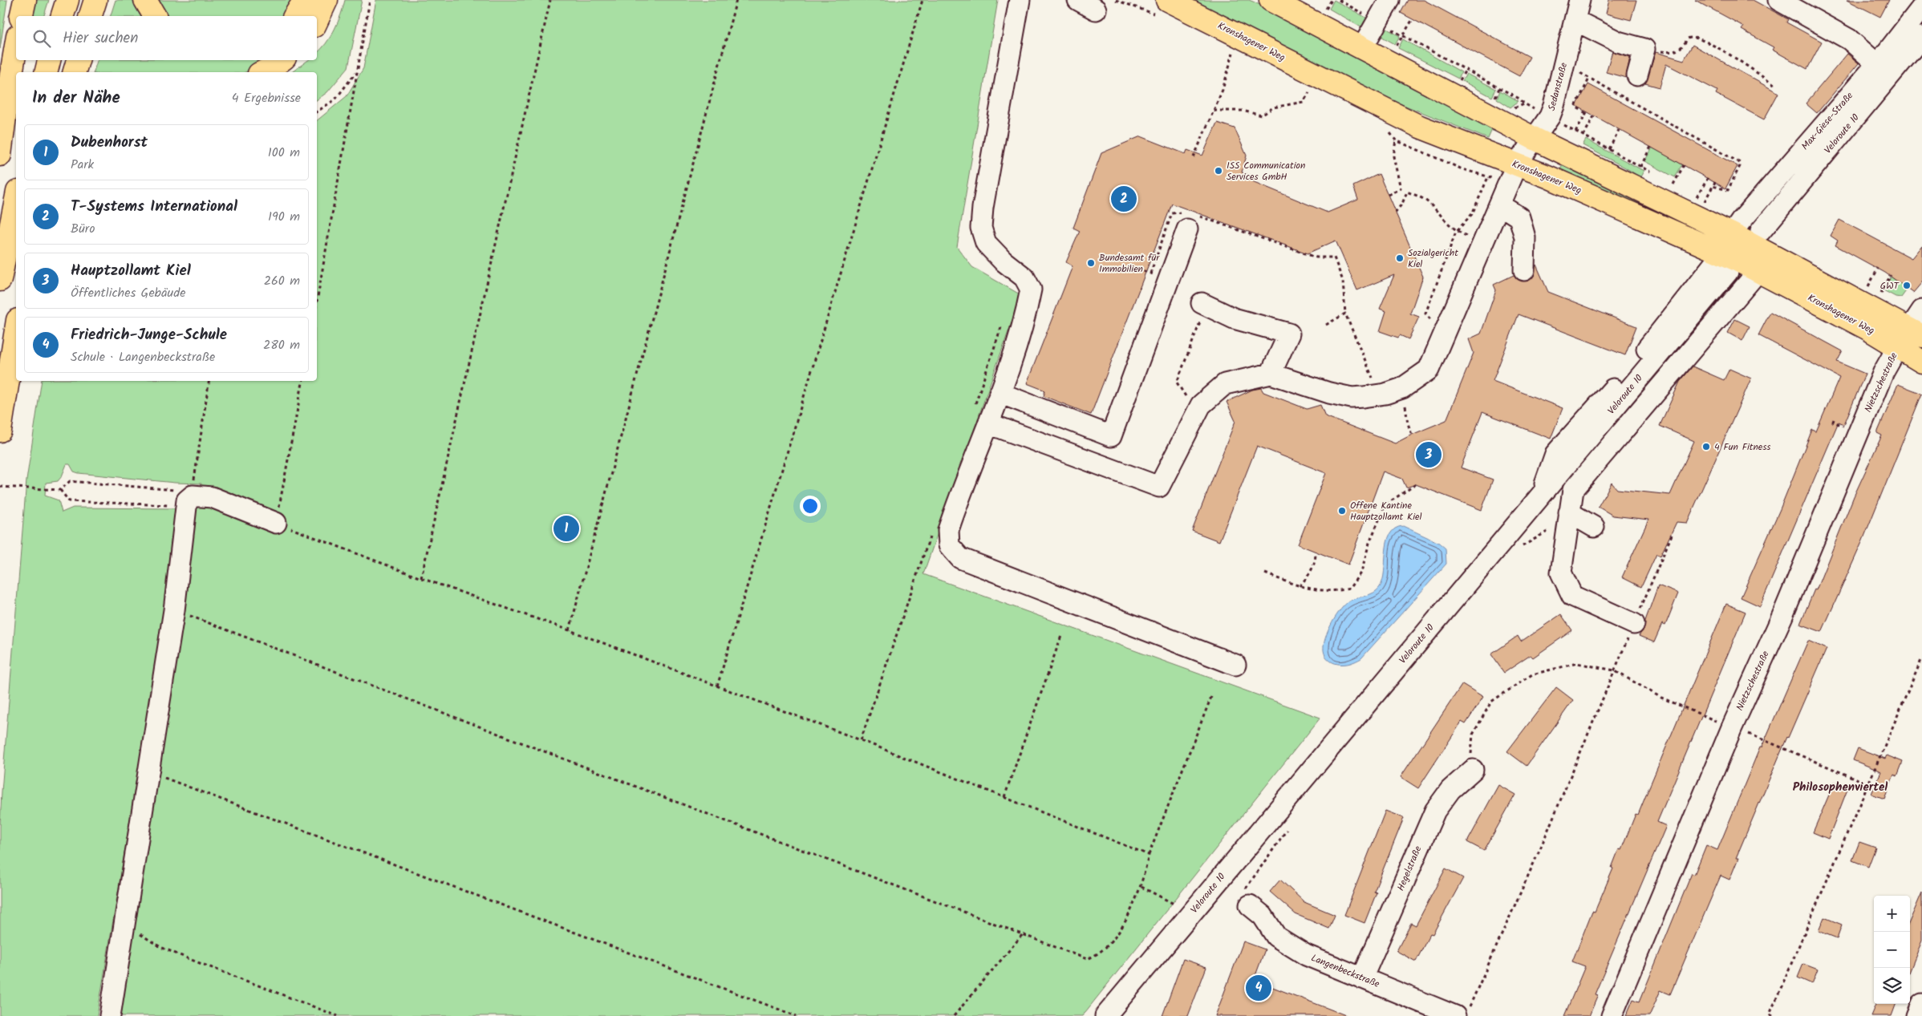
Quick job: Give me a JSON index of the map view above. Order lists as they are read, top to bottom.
{
  "streets": {
    "main road": ["Kronshagener Weg"],
    "street": [
      "Sedanstraße",
      "Max-Giese-Straße",
      "Veloroute 10",
      "Nietzschestraße",
      "Hegelstraße",
      "Langenbeckstraße"
    ]
  },
  "crossings": [
    ["Kronshagener Weg", "Sedanstraße"],
    ["Kronshagener Weg", "Max-Giese-Straße"],
    ["Kronshagener Weg", "Veloroute 10"],
    ["Kronshagener Weg", "Nietzschestraße"],
    ["Hegelstraße", "Langenbeckstraße"]
  ],
  "districts": ["Philosophenviertel"],
  "places": [
    "ISS Communication Services GmbH",
    "Sozialgericht Kiel",
    "Bundesamt für Immobilien",
    "GWT",
    "4 Fun Fitness",
    "Offene Kantine Hauptzollamt Kiel"
  ],
  "page": {
    "search": "Hier suchen",
    "heading": ["In der Nähe", "4 Ergebnisse"],
    "list": [
      {
        "mark": "1",
        "name": "Dubenhorst",
        "note": "Park",
        "value": "100 m"
      },
      {
        "mark": "2",
        "name": "T-Systems International",
        "note": "Büro",
        "value": "190 m"
      },
      {
        "mark": "3",
        "name": "Hauptzollamt Kiel",
        "note": "Öffentliches Gebäude",
        "value": "260 m"
      },
      {
        "mark": "4",
        "name": "Friedrich-Junge-Schule",
        "note": "Schule · Langenbeckstraße",
        "value": "280 m"
      }
    ],
    "pins": [
      "2",
      "3",
      "1",
      "4"
    ],
    "map_buttons": ["+", "−"]
  }
}
